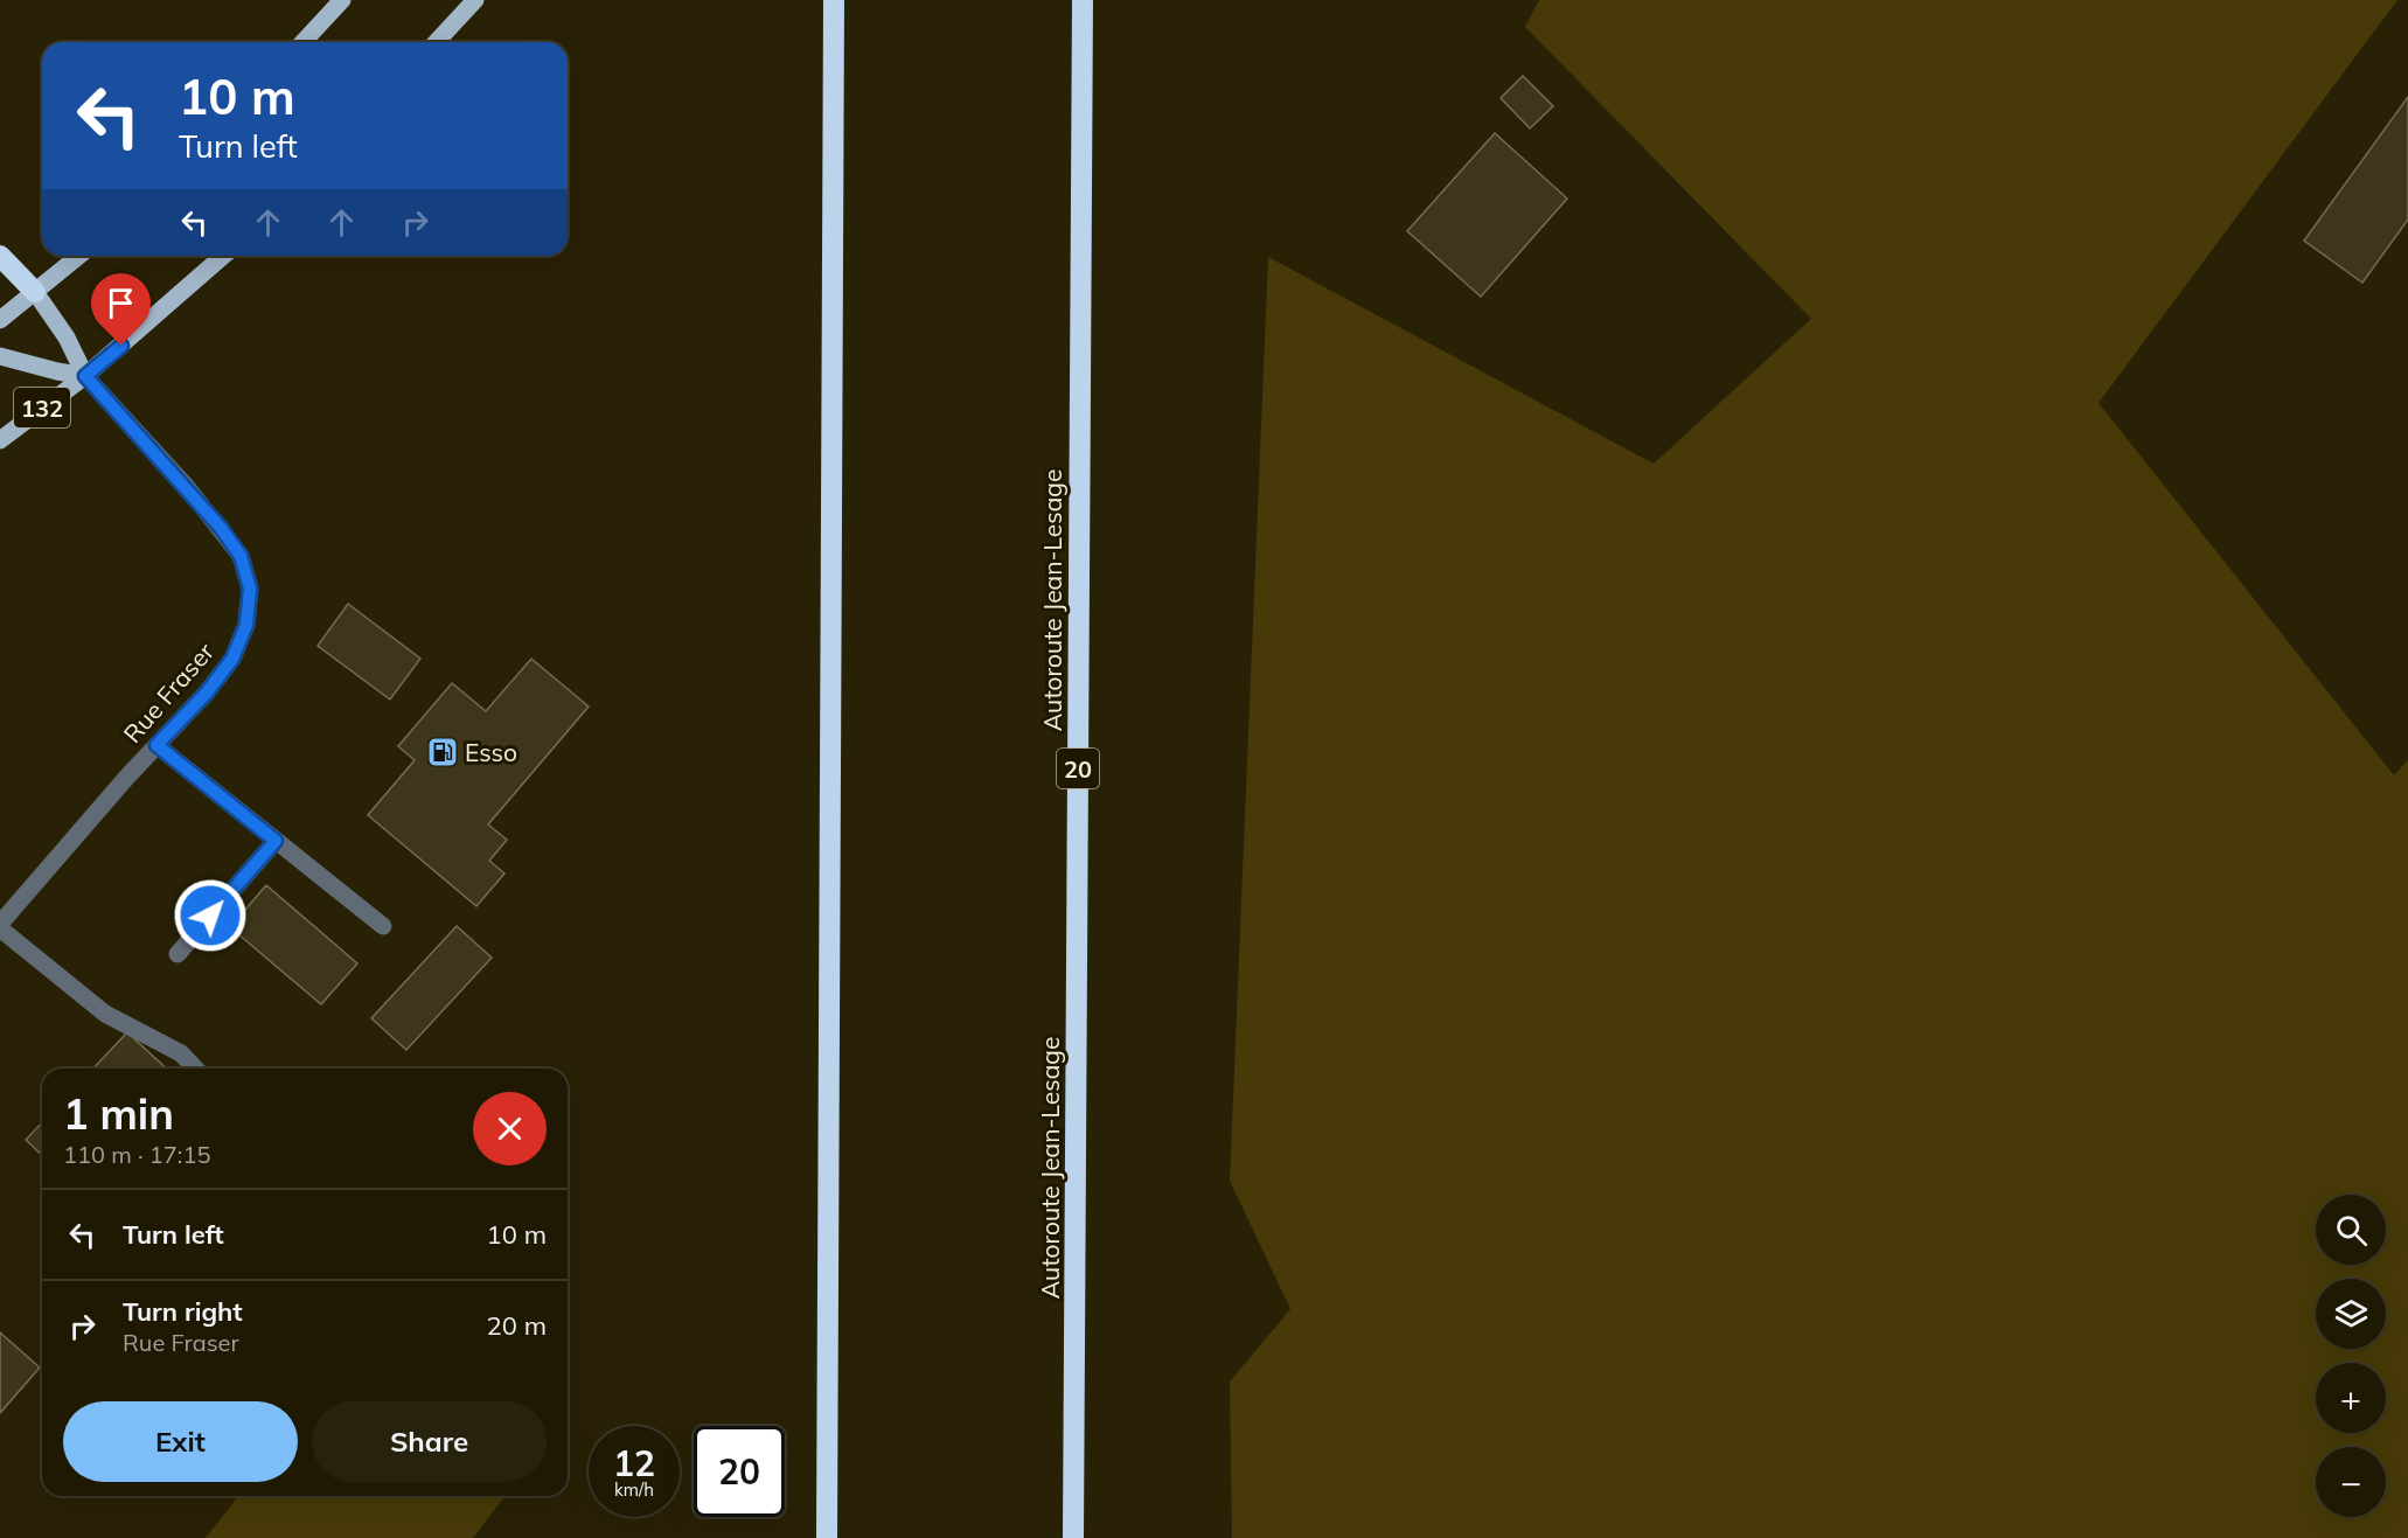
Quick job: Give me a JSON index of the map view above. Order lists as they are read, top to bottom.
{
  "streets": {
    "highway": ["Autoroute Jean-Lesage", "20"],
    "main road": ["132"],
    "street": ["Rue Fraser"]
  },
  "crossings": [
    ["132", "Rue Fraser"]
  ],
  "places": {
    "fuel station": ["Esso"]
  },
  "page": {
    "turn": ["10 m", "Turn left"],
    "heading": ["1 min", "110 m · 17:15"],
    "list": [
      {
        "name": "Turn left",
        "value": "10 m"
      },
      {
        "name": "Turn right",
        "note": "Rue Fraser",
        "value": "20 m"
      }
    ],
    "map_buttons": ["+", "−"],
    "buttons": ["Exit", "Share"],
    "speed": "12 km/h",
    "limit": "20"
  }
}
